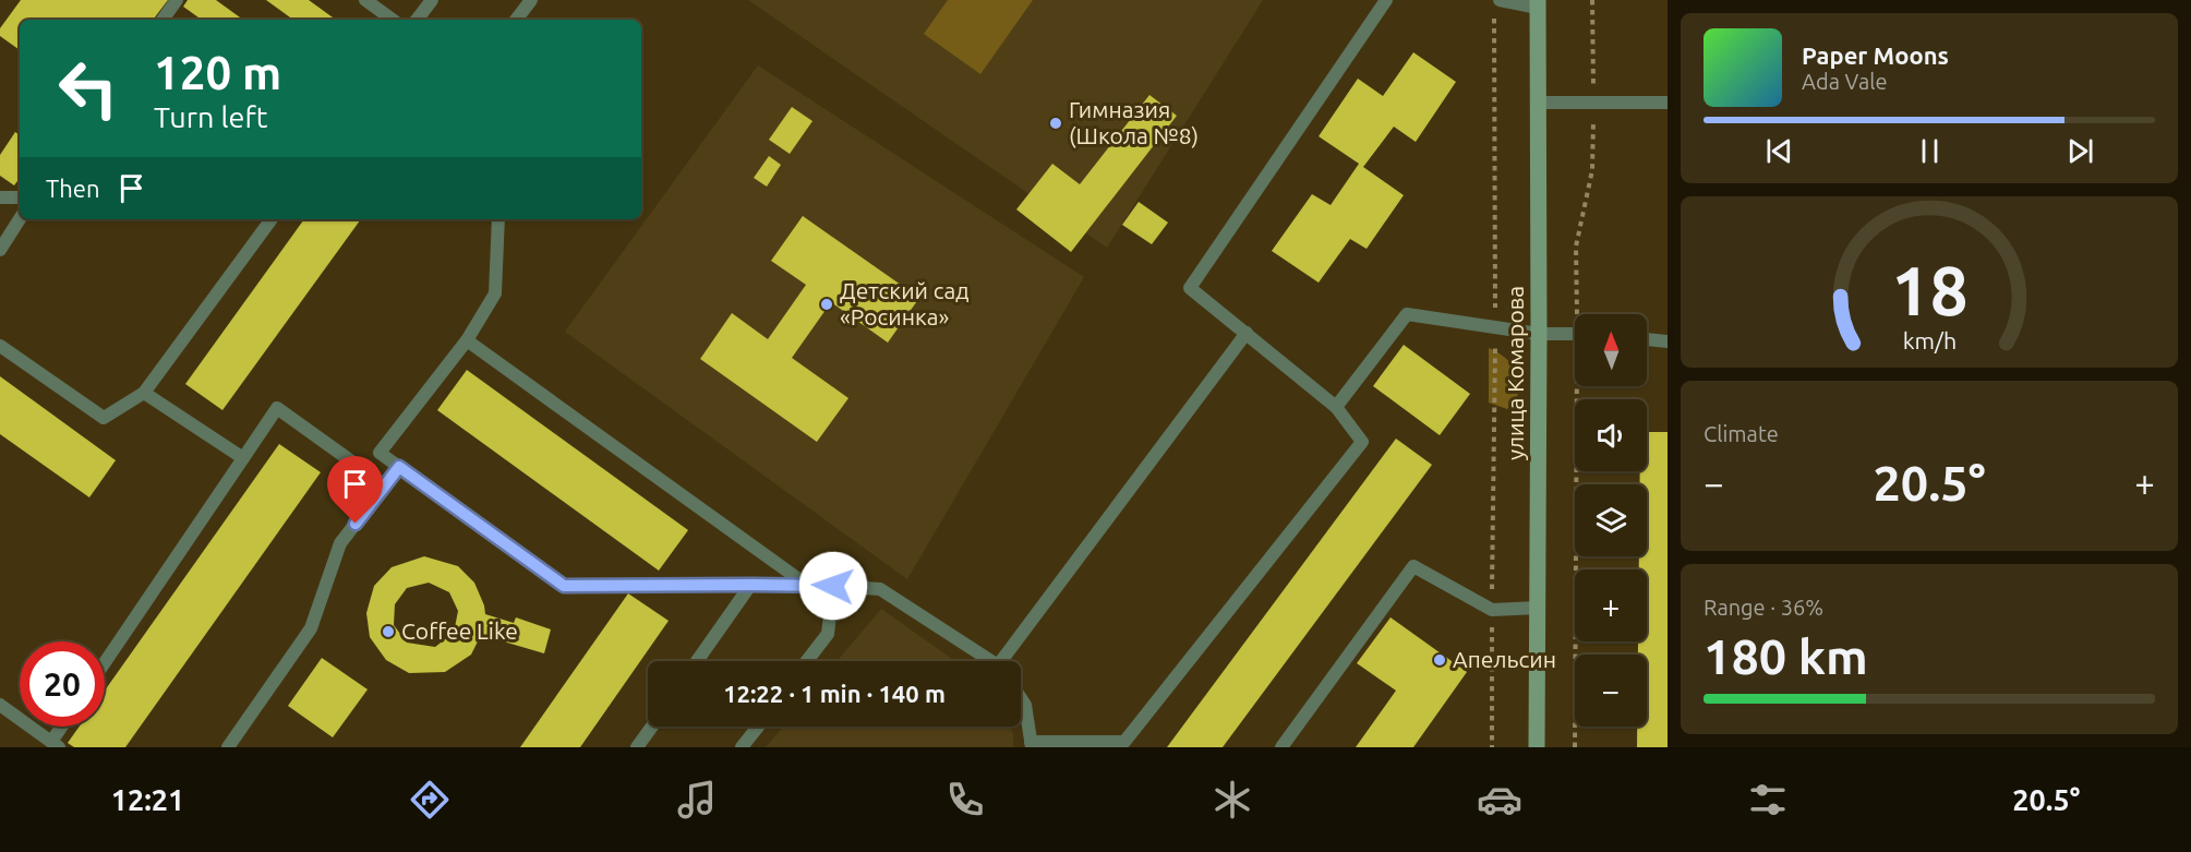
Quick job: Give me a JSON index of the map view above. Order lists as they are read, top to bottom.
{
  "streets": {
    "street": ["улица Комарова"]
  },
  "places": [
    "Гимназия (Школа №8)",
    "Детский сад «Росинка»",
    "Coffee Like",
    "Апельсин"
  ],
  "north": "top",
  "page": {
    "turn": ["120 m", "Turn left"],
    "song": ["Paper Moons", "Ada Vale"],
    "then": "Then",
    "map_buttons": ["+", "−"],
    "tile": [
      "Climate",
      ["Range · 36%", "180 km"]
    ],
    "heat": ["−", "20.5°", "+"],
    "limit": "20",
    "trip": "12:22 · 1 min · 140 m",
    "tabs": ["12:21", "20.5°"],
    "gauge": ["18", "km/h"]
  }
}
